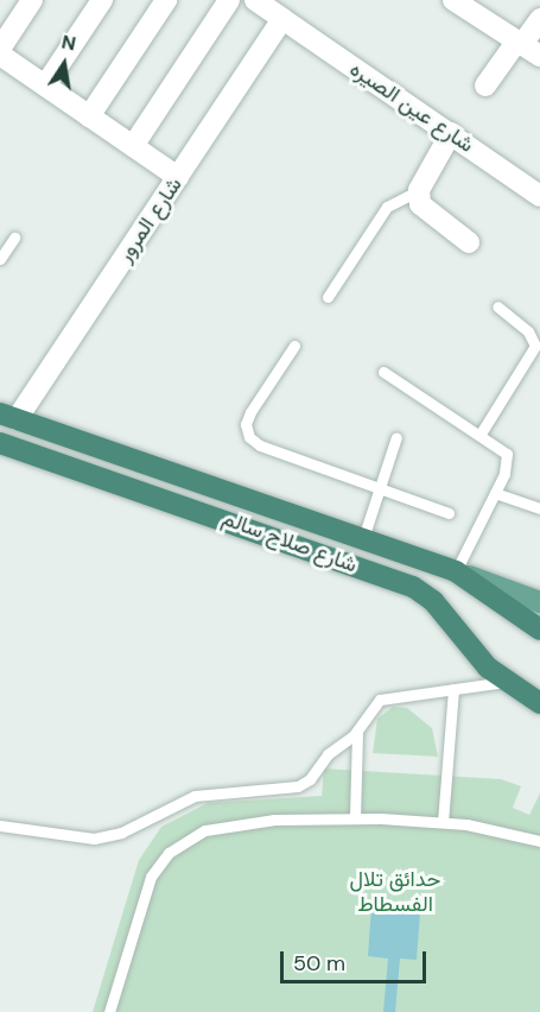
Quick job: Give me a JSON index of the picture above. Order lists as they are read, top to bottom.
{
  "streets": {
    "highway": ["شارع صلاح سالم"],
    "street": ["شارع عين الصيره", "شارع المرور"]
  },
  "crossings": [
    ["شارع عين الصيره", "شارع المرور"],
    ["شارع المرور", "شارع صلاح سالم"]
  ],
  "parks": ["حدائق تلال الفسطاط"],
  "scale_bar": "50 m",
  "north": "top"
}
